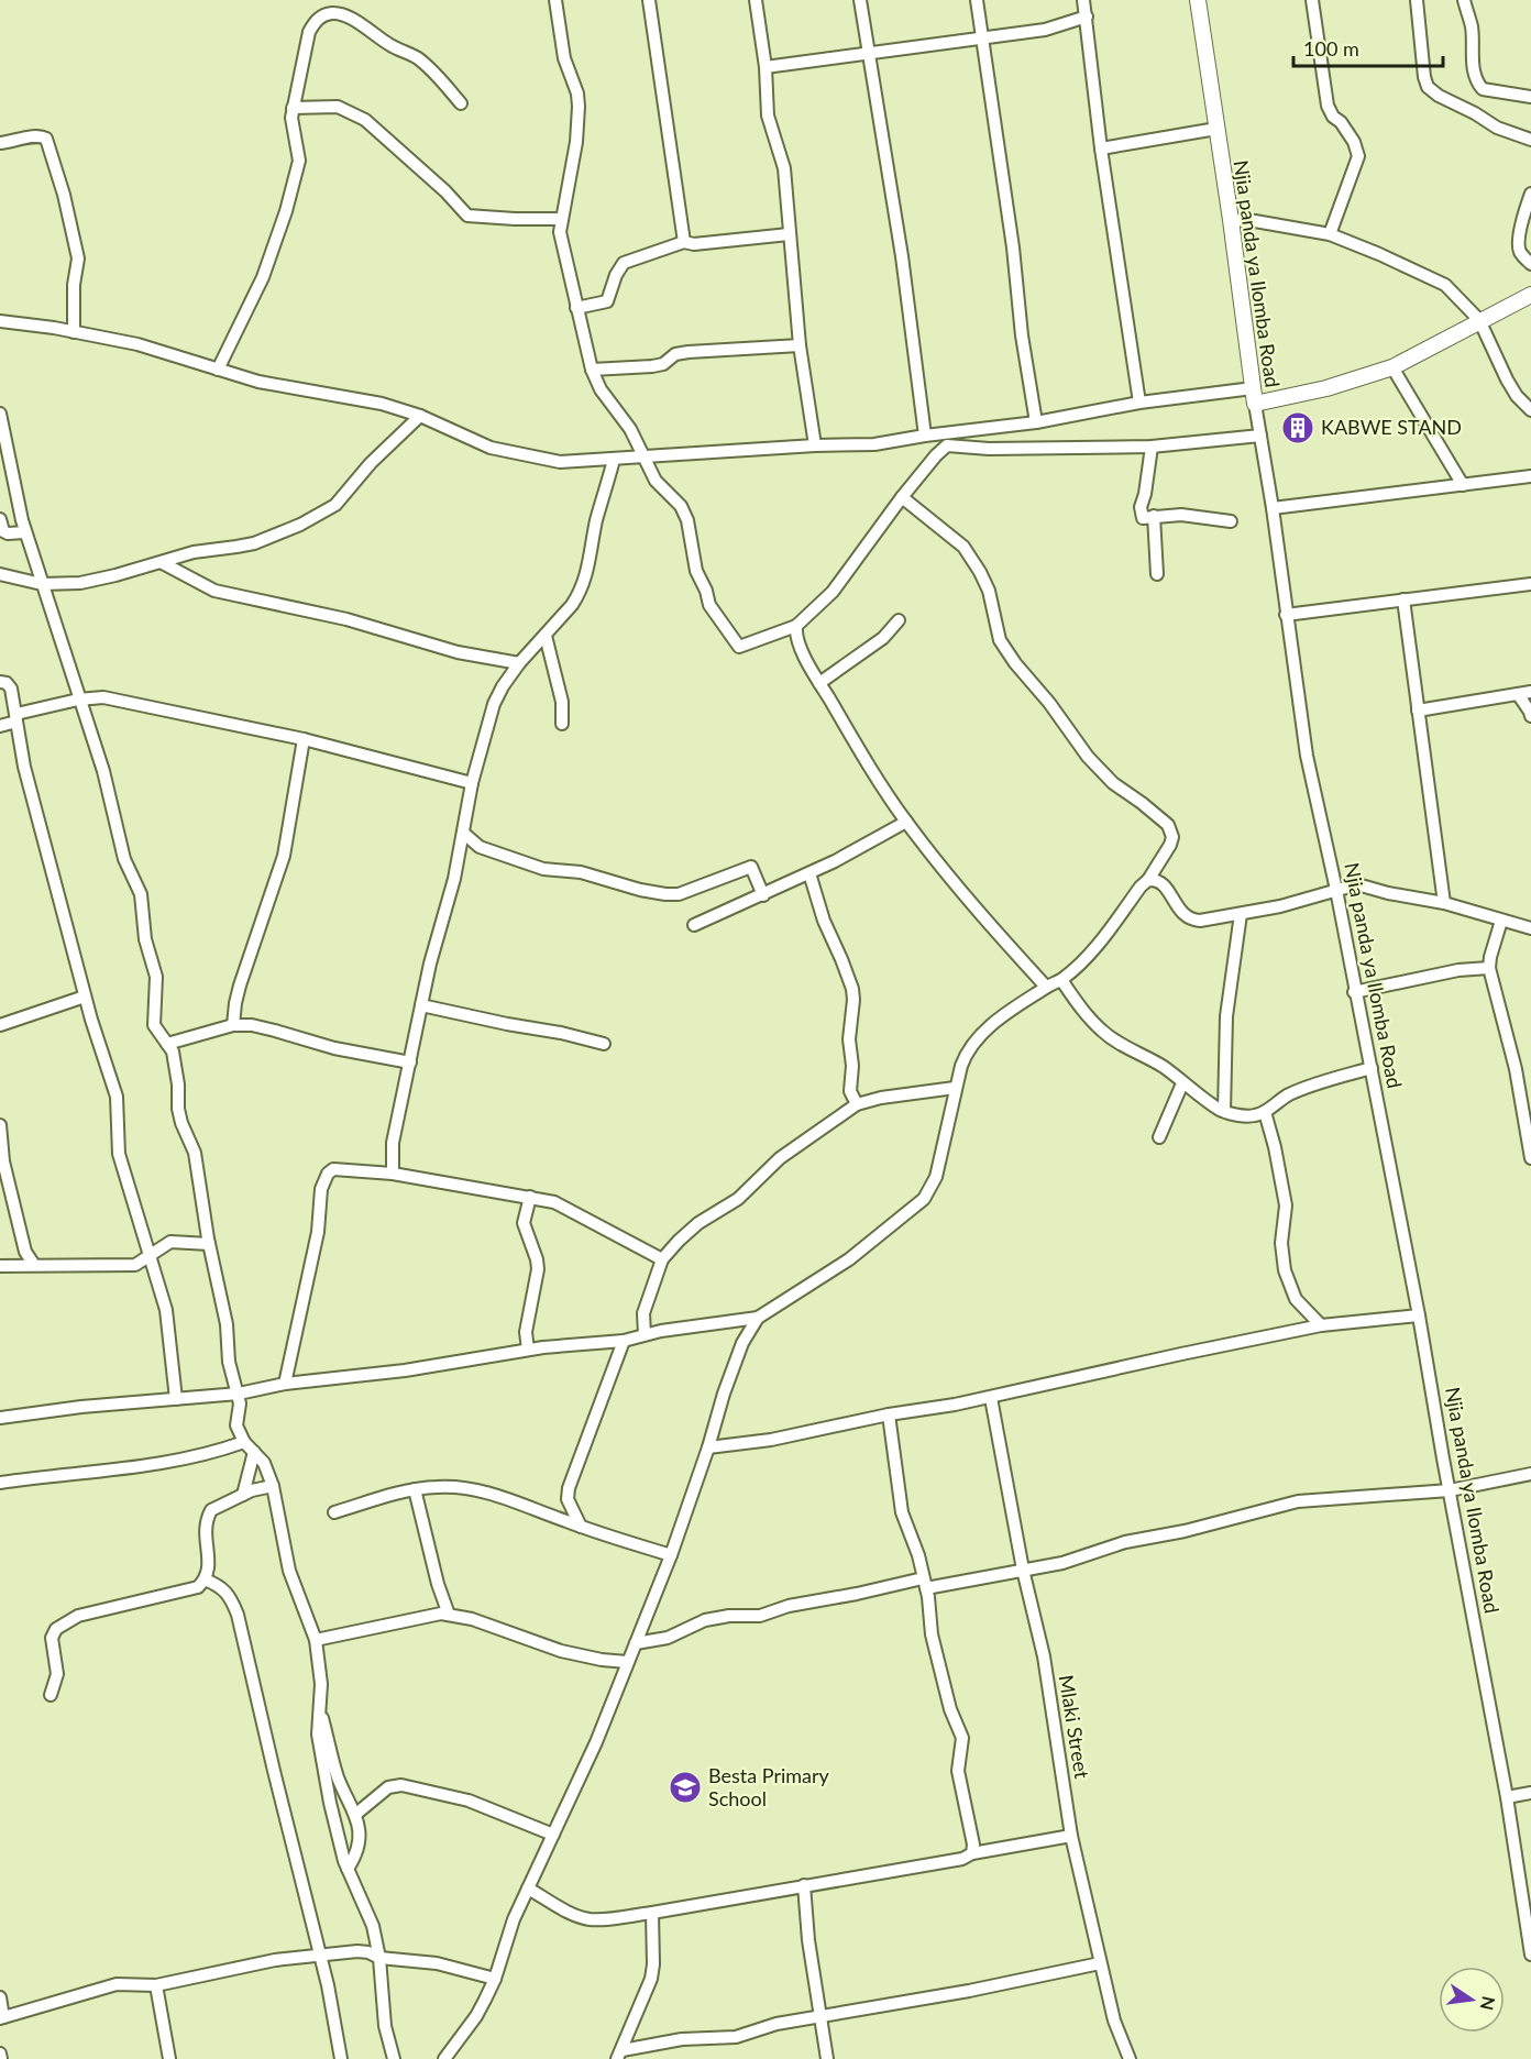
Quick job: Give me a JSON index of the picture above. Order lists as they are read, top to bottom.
{
  "streets": {
    "main road": ["Njia panda ya Ilomba Road"],
    "street": ["Mlaki Street"]
  },
  "places": {
    "building": ["KABWE STAND"],
    "school or university": ["Besta Primary School"]
  },
  "scale_bar": "100 m",
  "north": "right"
}
